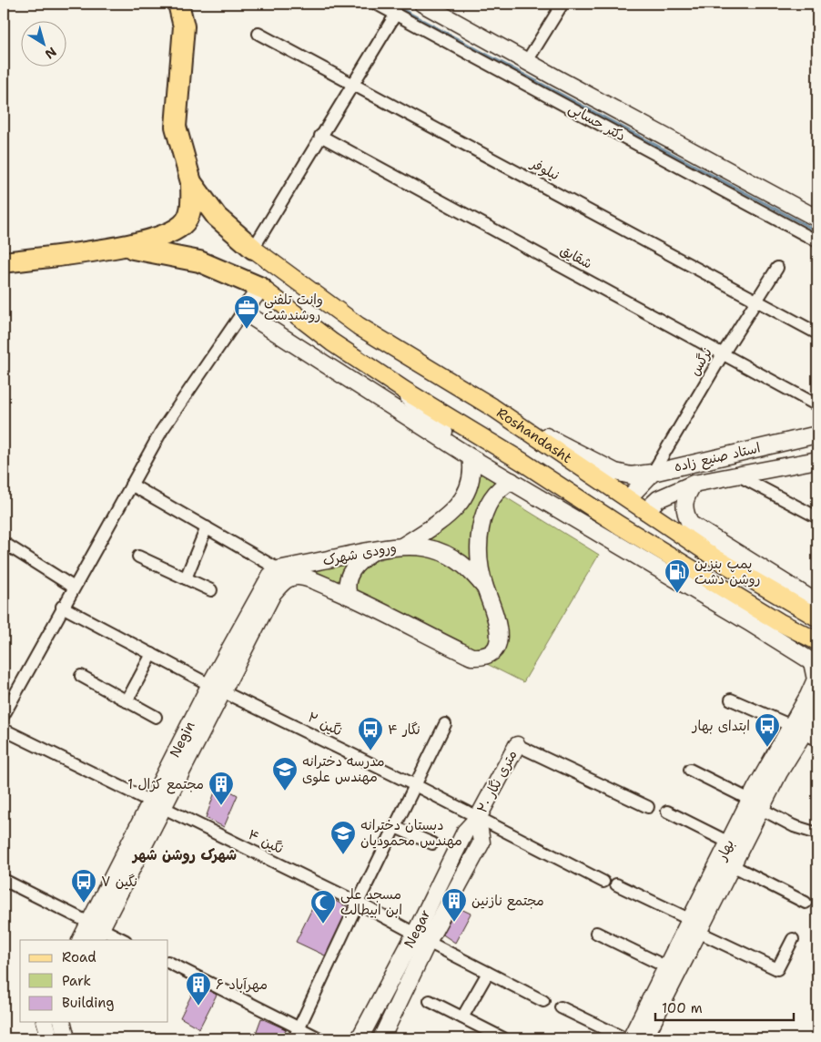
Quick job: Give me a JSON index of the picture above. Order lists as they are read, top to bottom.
{
  "streets": {
    "main road": ["Roshandasht"],
    "street": [
      "دکتر حسابی",
      "نیلوفر",
      "شقایق",
      "نرگس",
      "استاد صنیع زاده",
      "ورودی شهرک",
      "نگین ۲",
      "Negin",
      "۲۰ متری نگار",
      "نگین ۴",
      "بهار",
      "Negar"
    ]
  },
  "crossings": [
    ["نیلوفر", "نرگس"],
    ["شقایق", "نرگس"],
    ["نرگس", "استاد صنیع زاده"],
    ["Roshandasht", "استاد صنیع زاده"],
    ["ورودی شهرک", "Negin"],
    ["نگین ۲", "Negin"],
    ["نگین ۲", "۲۰ متری نگار"],
    ["نگین ۲", "Negar"],
    ["Negin", "نگین ۴"],
    ["۲۰ متری نگار", "Negar"]
  ],
  "districts": ["شهرک روشن شهر"],
  "places": {
    "office": ["وانت تلفنی روشندشت"],
    "fuel station": ["پمپ بنزین روشن دشت"],
    "bus stop": ["ابتدای بهار", "نگار ۴", "نگین ۷"],
    "school or university": ["مدرسه دخترانه مهندس علوی", "دبستان دخترانه مهندس محمودیان"],
    "building": ["مجتمع کژال 1", "مجتمع نازنین", "مهرآباد ۶"],
    "mosque": ["مسجد علی ابن ابیطالب"]
  },
  "legend": ["Road", "Park", "Building"],
  "scale_bar": "100 m",
  "north": "bottom right"
}
